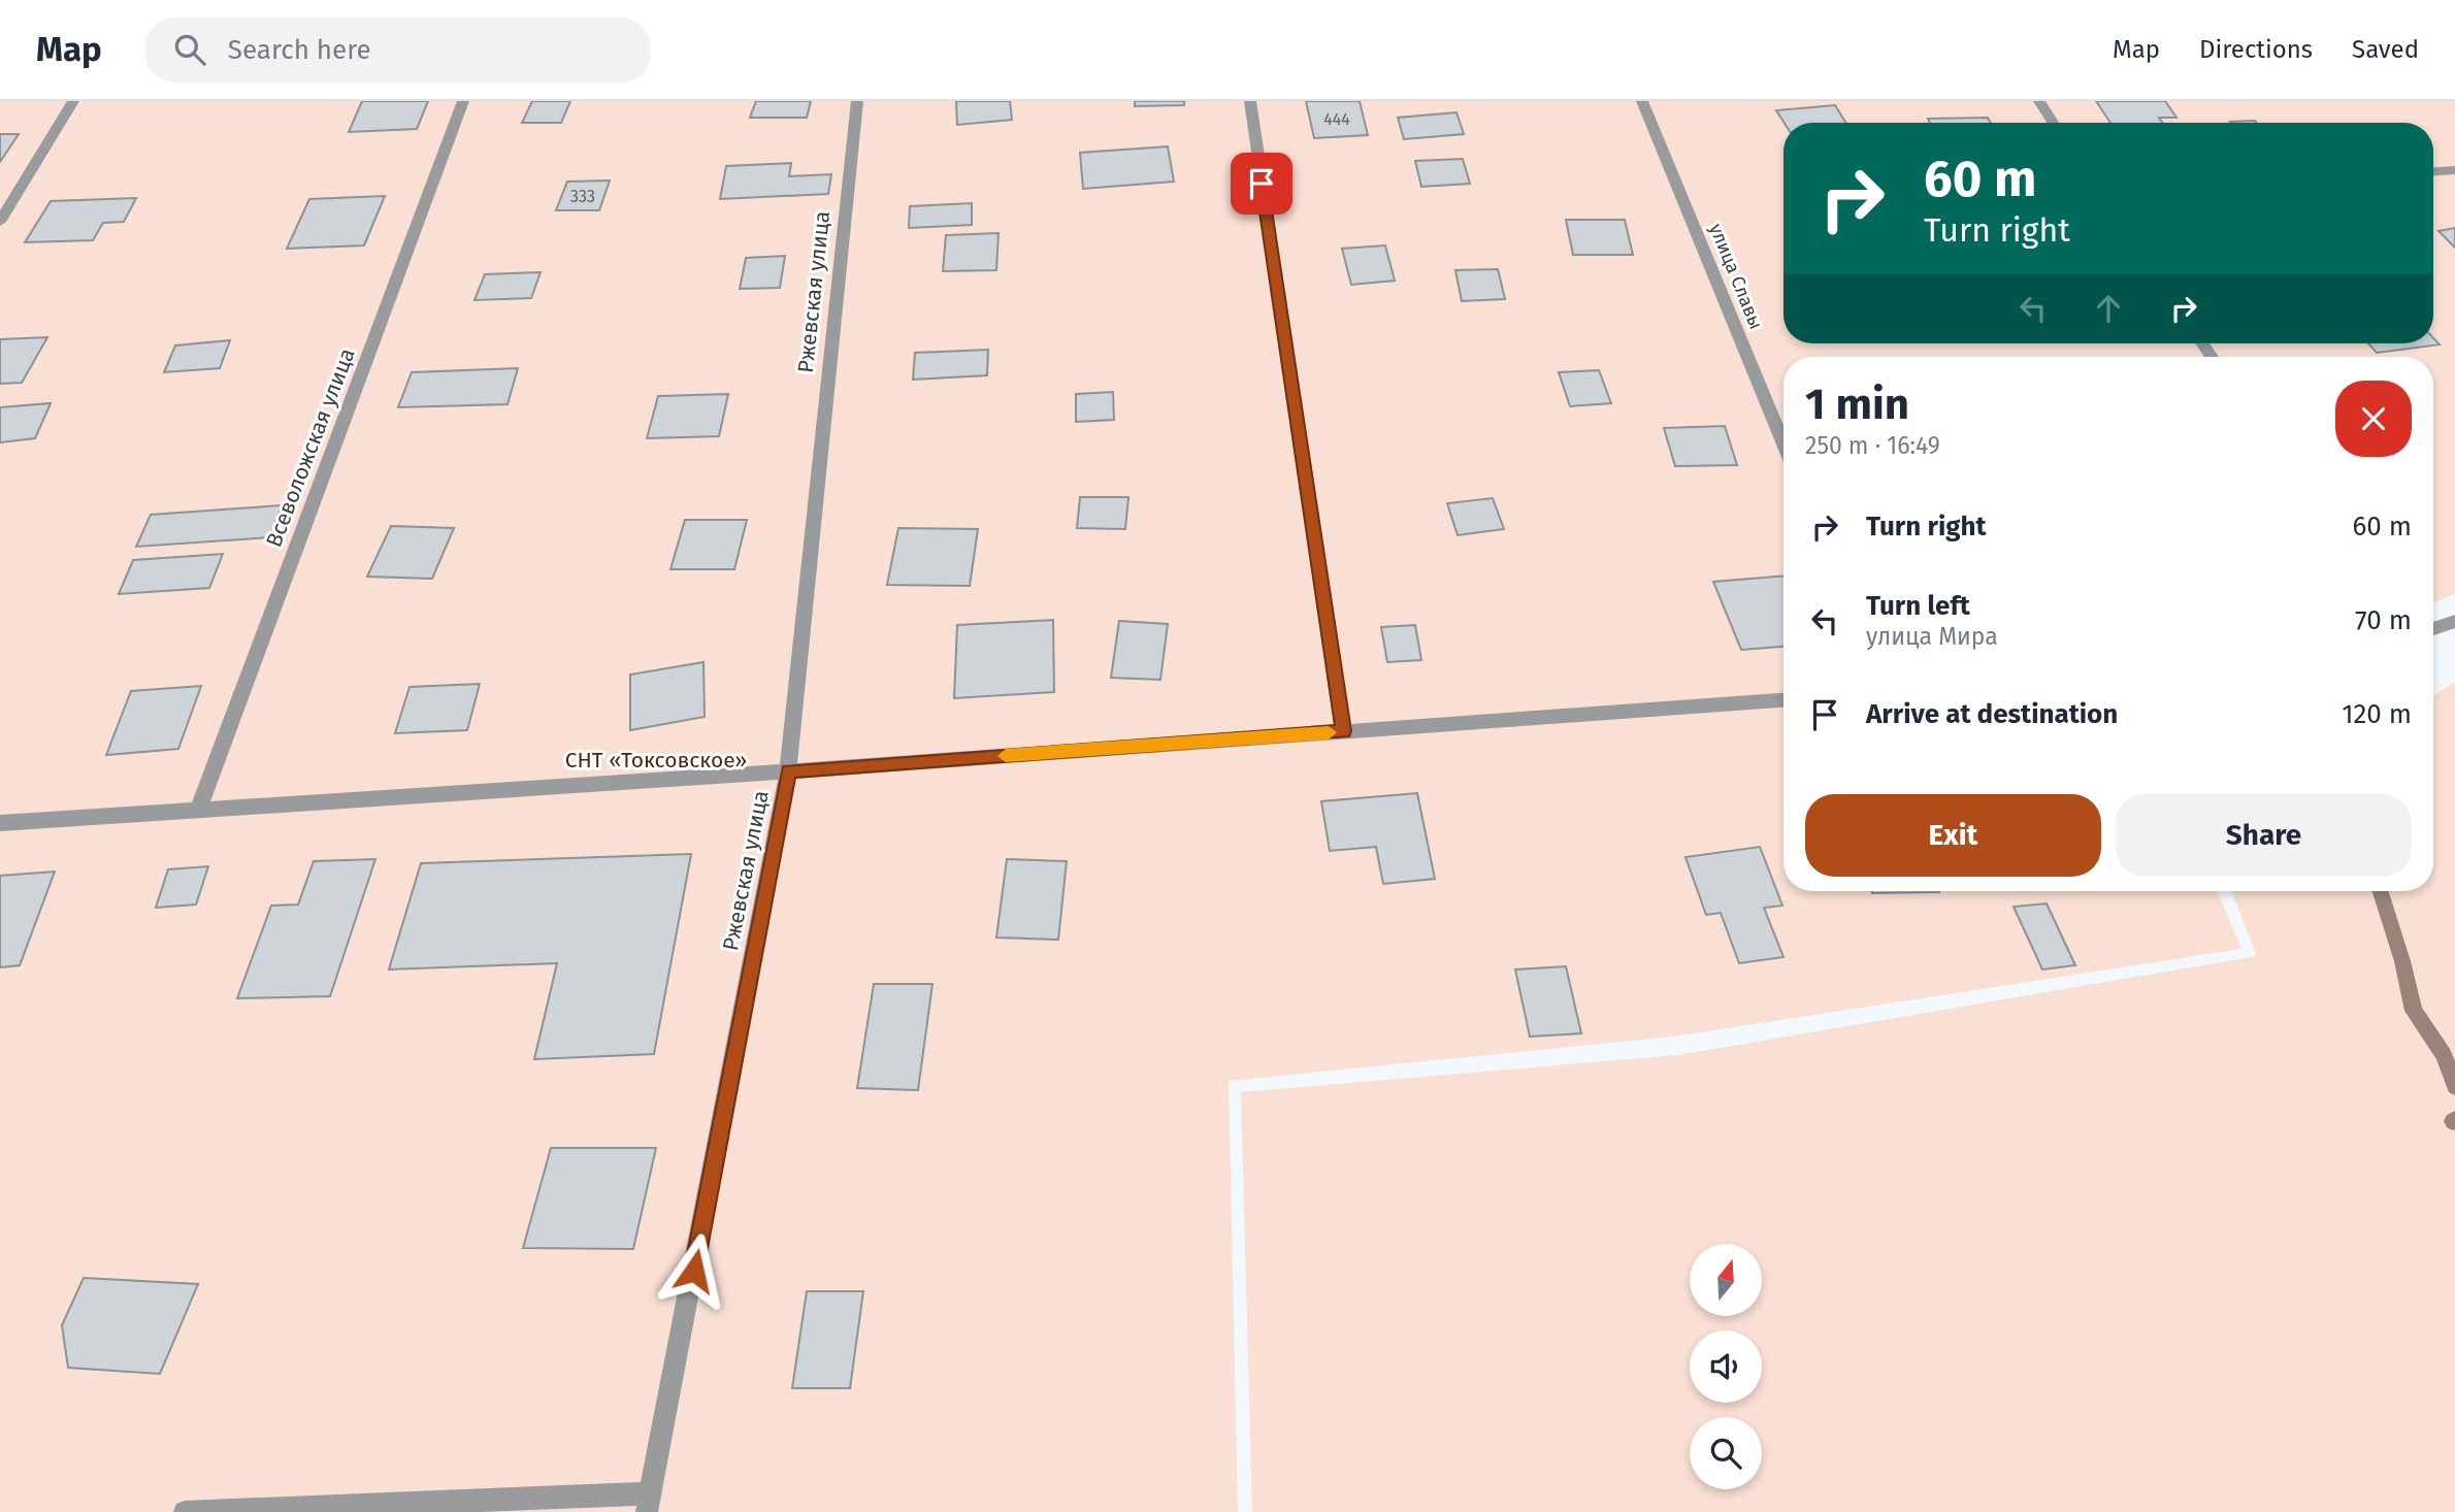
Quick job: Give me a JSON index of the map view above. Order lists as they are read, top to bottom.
{
  "streets": {
    "street": ["улица Славы", "Ржевская улица", "Всеволожская улица"]
  },
  "parks": ["СНТ «Токсовское»"],
  "house_numbers": ["444", "333"],
  "north": "top",
  "page": {
    "header": "Map",
    "search": "Search here",
    "nav": ["Map", "Directions", "Saved"],
    "turn": ["60 m", "Turn right"],
    "heading": ["1 min", "250 m · 16:49"],
    "list": [
      {
        "name": "Turn right",
        "value": "60 m"
      },
      {
        "name": "Turn left",
        "note": "улица Мира",
        "value": "70 m"
      },
      {
        "name": "Arrive at destination",
        "value": "120 m"
      }
    ],
    "buttons": ["Exit", "Share"]
  }
}
